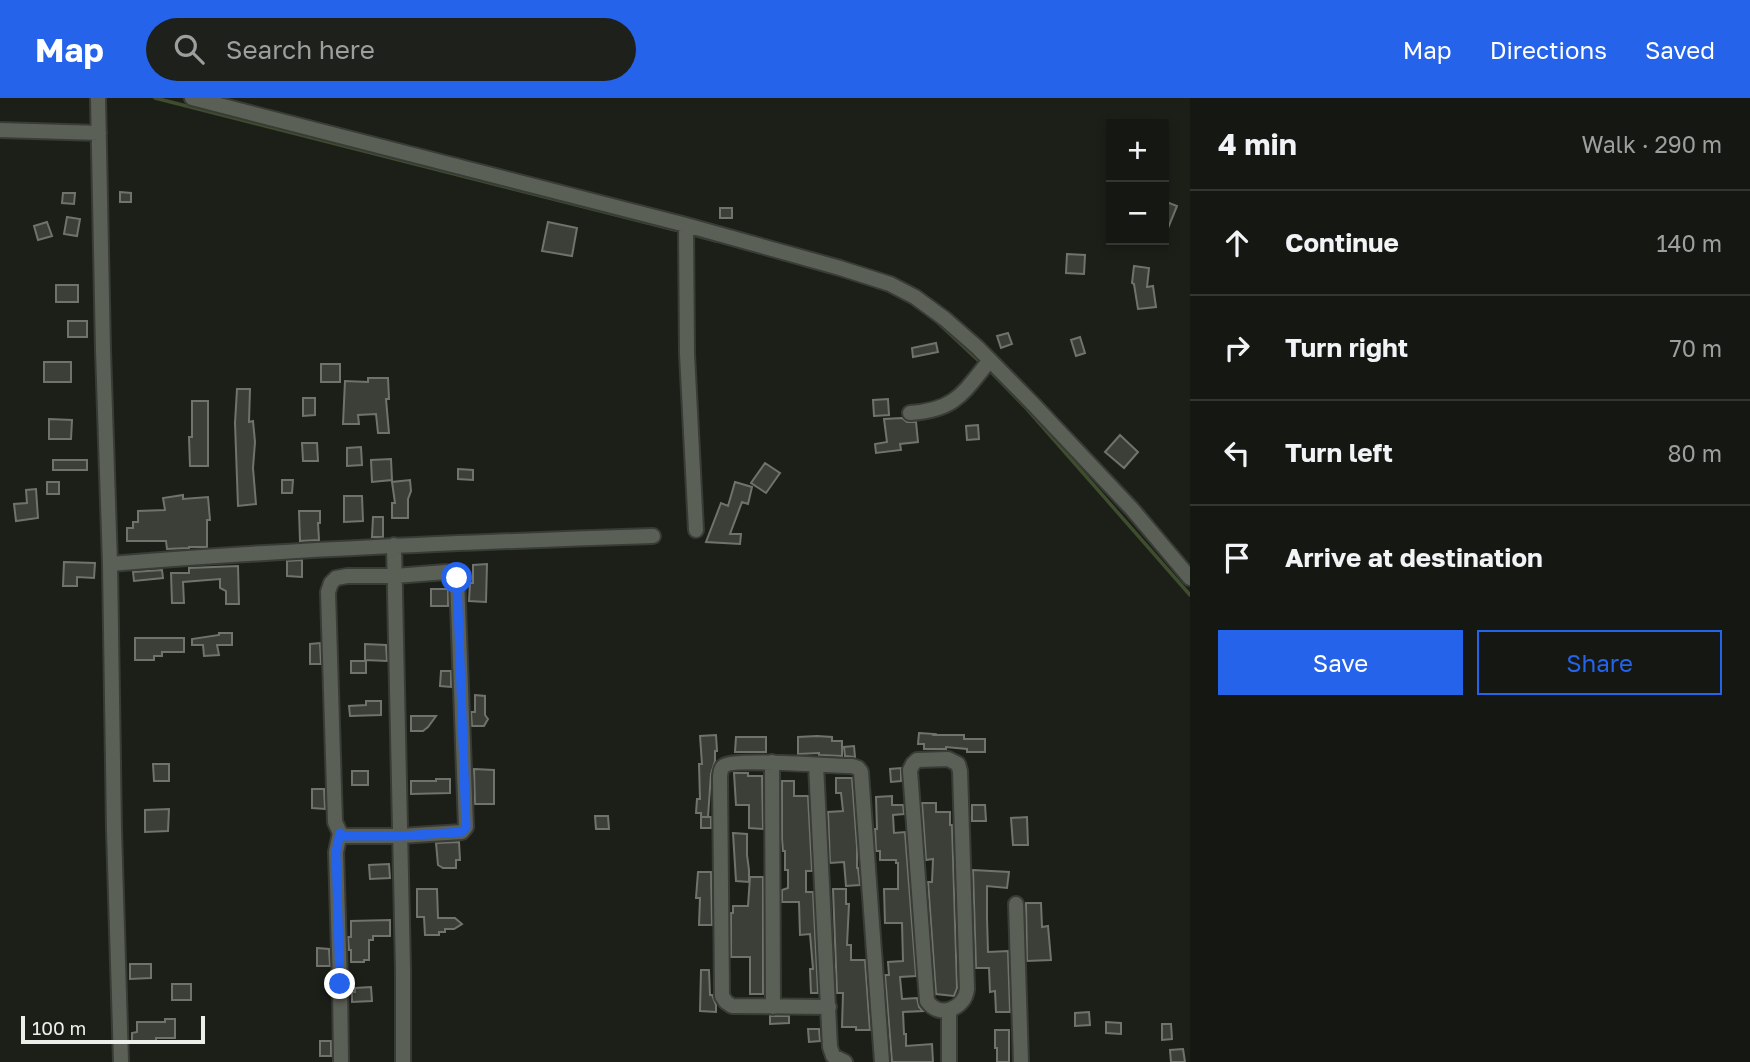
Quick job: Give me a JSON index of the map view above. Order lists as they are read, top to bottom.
{
  "scale_bar": "100 m",
  "page": {
    "header": "Map",
    "search": "Search here",
    "nav": ["Map", "Directions", "Saved"],
    "heading": ["4 min", "Walk · 290 m"],
    "map_buttons": ["+", "−"],
    "list": [
      ["Continue", "140 m"],
      ["Turn right", "70 m"],
      ["Turn left", "80 m"],
      "Arrive at destination"
    ],
    "buttons": ["Save", "Share"],
    "scale": "100 m"
  }
}
